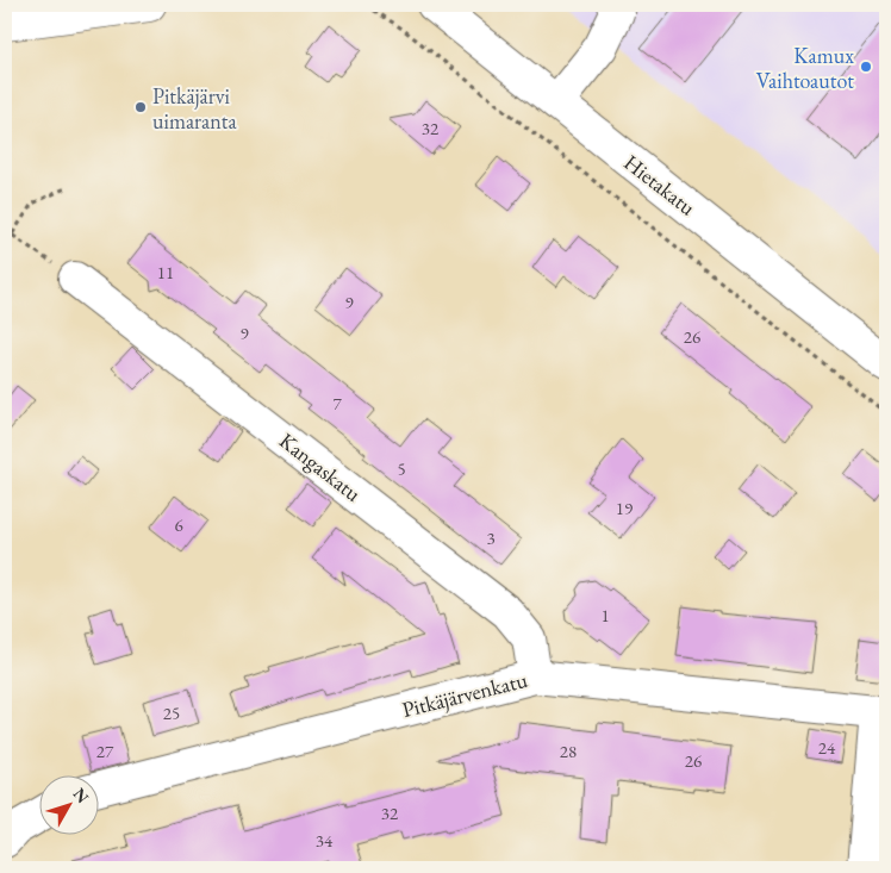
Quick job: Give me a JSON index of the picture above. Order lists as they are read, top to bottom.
{
  "streets": {
    "street": ["Hietakatu", "Kangaskatu", "Pitkäjärvenkatu"]
  },
  "crossings": [
    ["Kangaskatu", "Pitkäjärvenkatu"]
  ],
  "places": ["Kamux Vaihtoautot", "Pitkäjärvi uimaranta"],
  "house_numbers": [
    "32",
    "11",
    "9",
    "9",
    "26",
    "7",
    "5",
    "19",
    "6",
    "3",
    "1",
    "25",
    "24",
    "27",
    "28",
    "26",
    "32",
    "34"
  ],
  "north": "top right"
}
